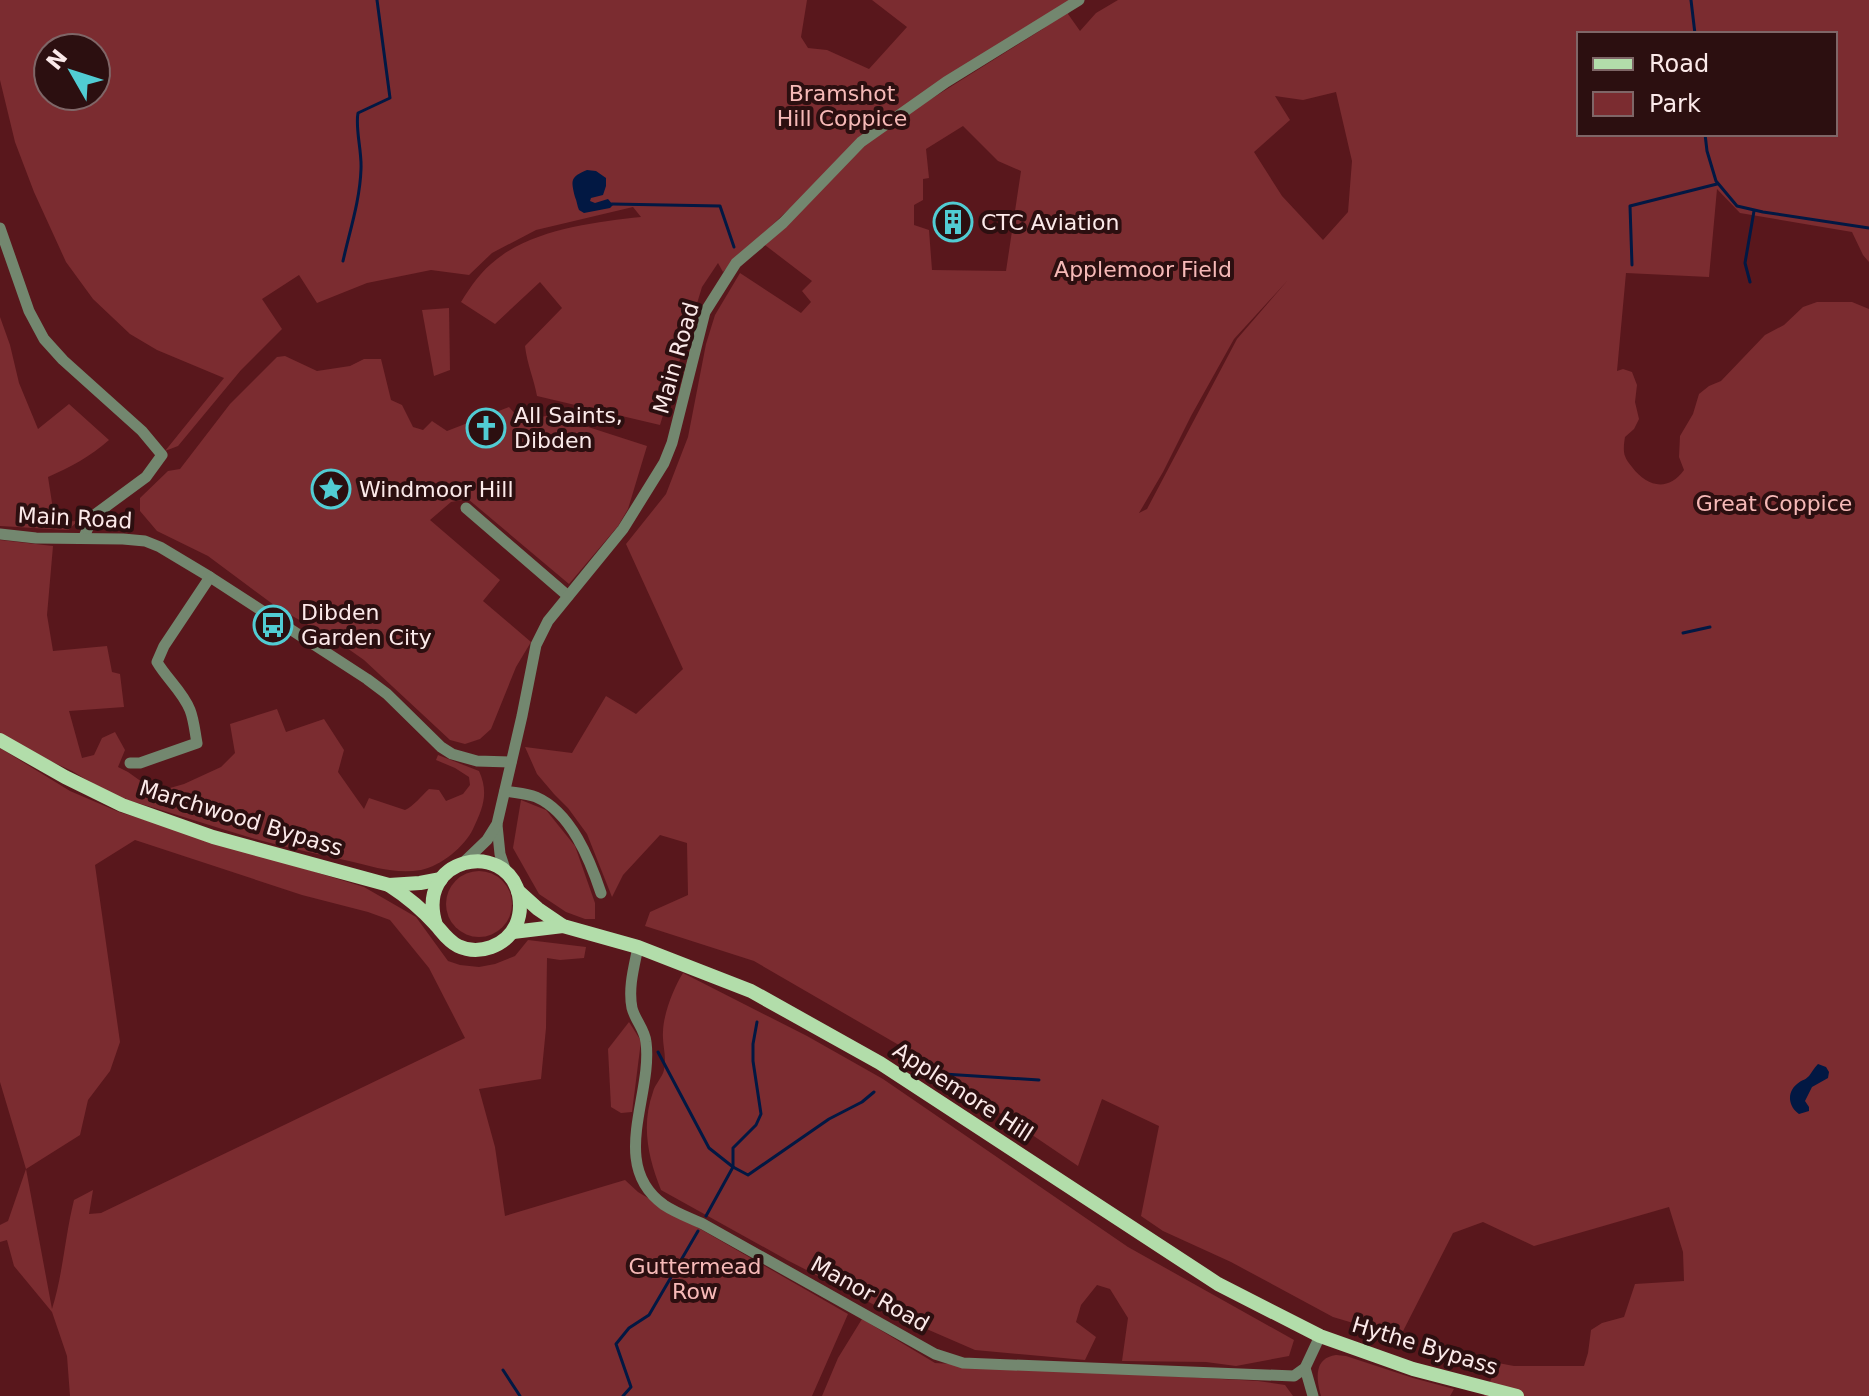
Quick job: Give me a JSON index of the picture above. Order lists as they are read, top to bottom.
{
  "streets": {
    "main road": ["Marchwood Bypass", "Applemore Hill", "Hythe Bypass"],
    "street": ["Main Road", "Manor Road"]
  },
  "crossings": [
    ["Main Road", "Marchwood Bypass"],
    ["Main Road", "Applemore Hill"],
    ["Marchwood Bypass", "Applemore Hill"],
    ["Applemore Hill", "Manor Road"],
    ["Applemore Hill", "Hythe Bypass"]
  ],
  "parks": [
    "Bramshot Hill Coppice",
    "Applemoor Field",
    "Great Coppice",
    "Guttermead Row"
  ],
  "places": {
    "building": ["CTC Aviation"],
    "church": ["All Saints, Dibden"],
    "place": ["Windmoor Hill"],
    "bus stop": ["Dibden Garden City"]
  },
  "legend": ["Road", "Park"],
  "north": "top left"
}
